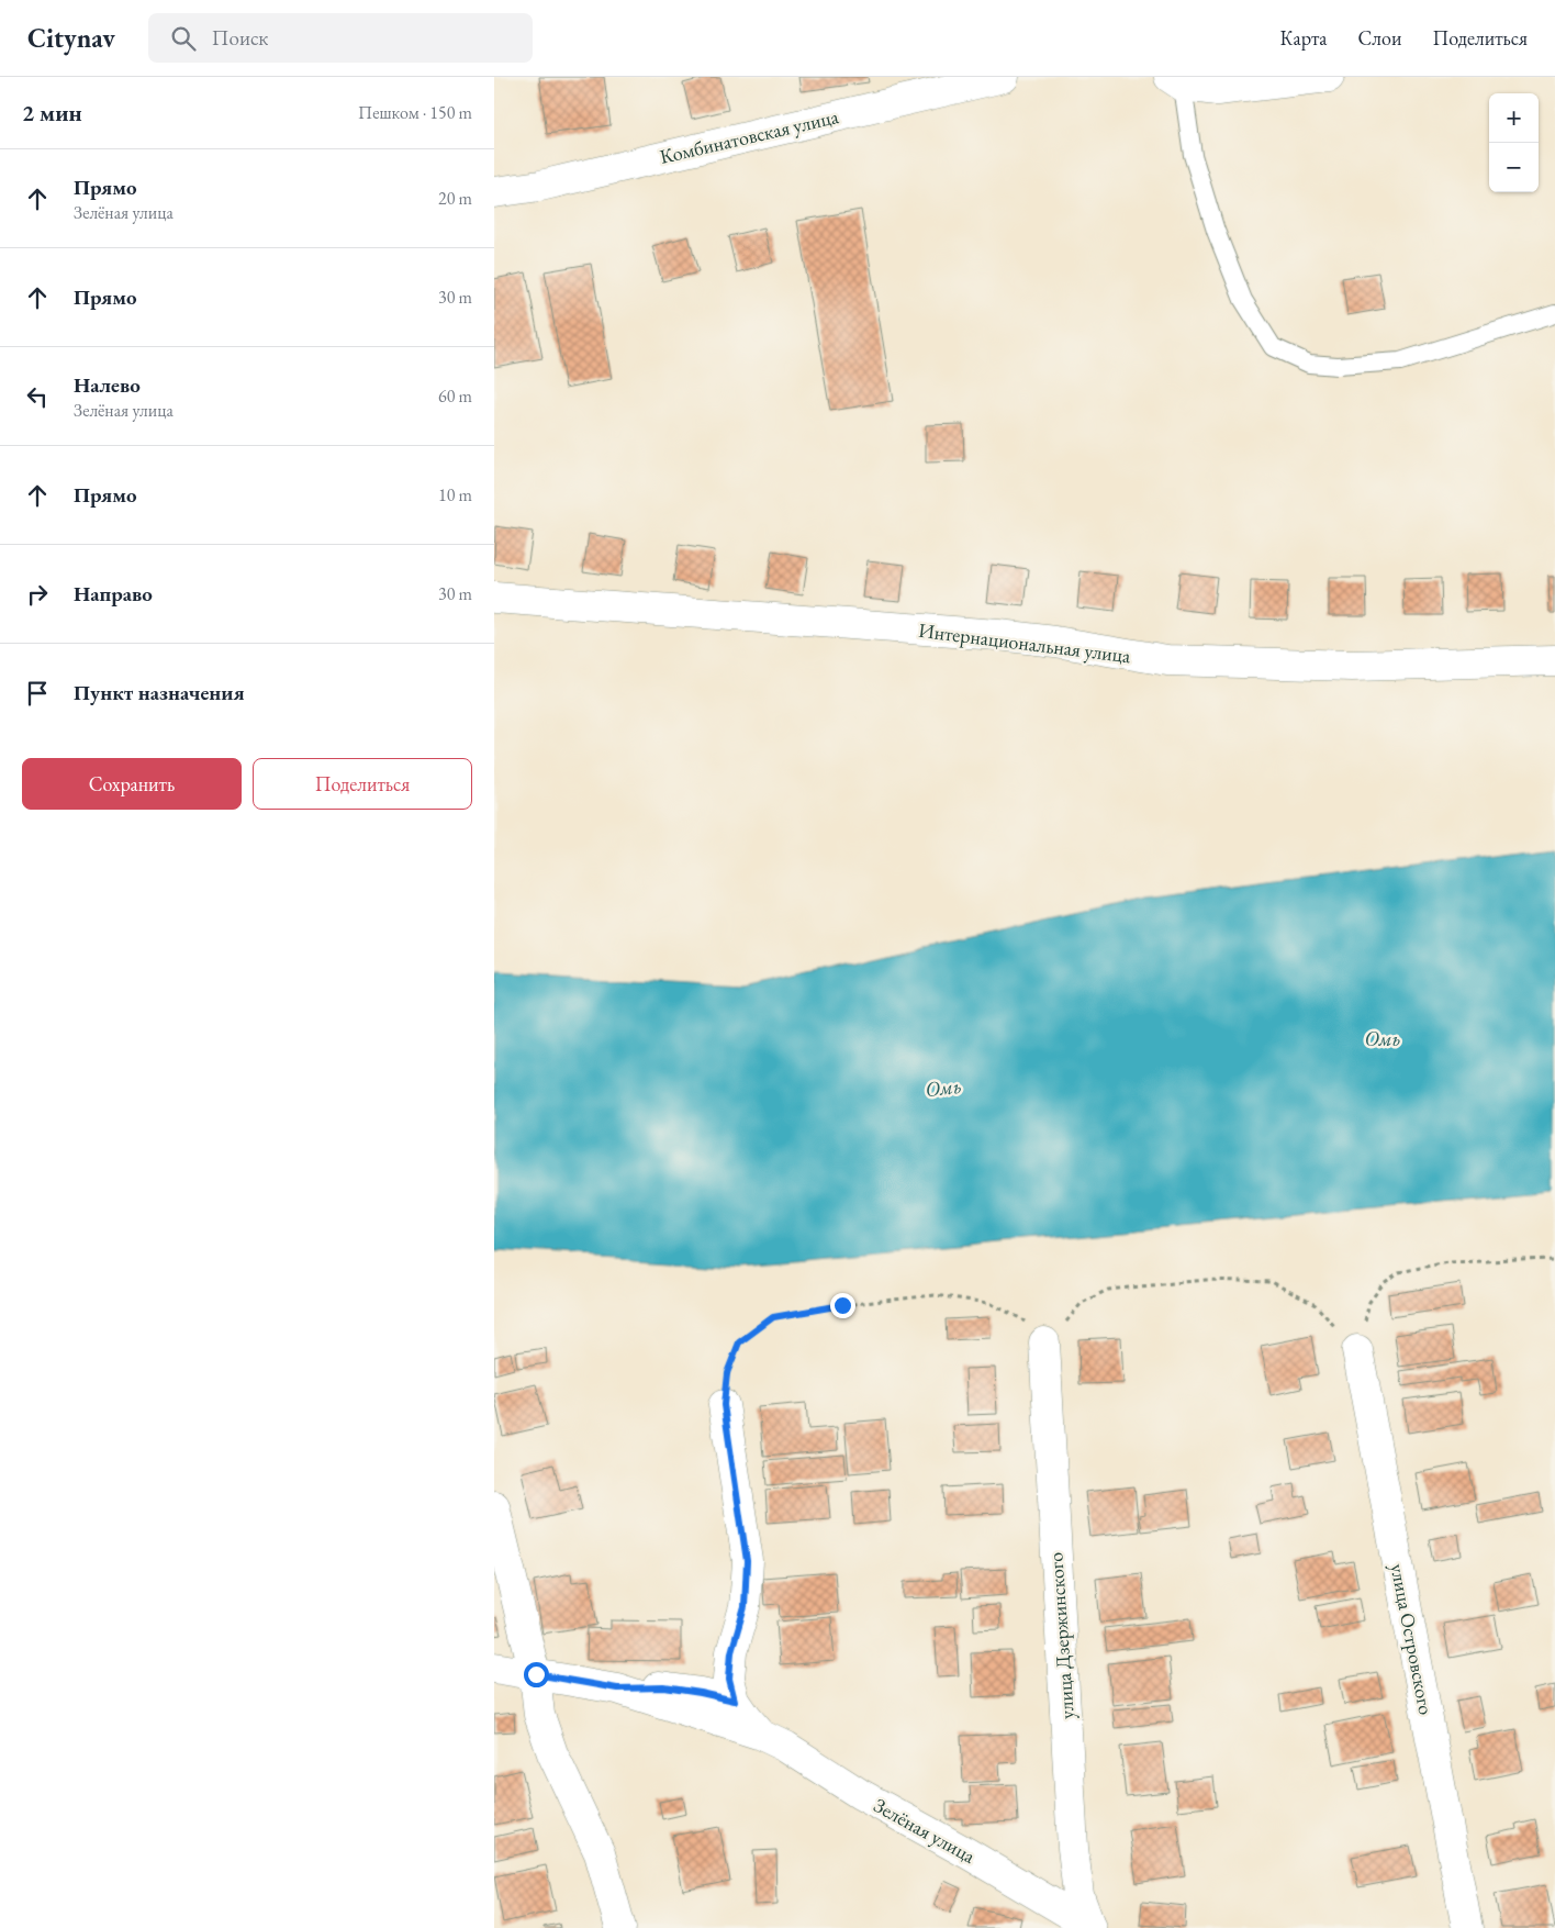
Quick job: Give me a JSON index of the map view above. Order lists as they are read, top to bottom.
{
  "streets": {
    "street": [
      "Комбинатовская улица",
      "Интернациональная улица",
      "улица Дзержинского",
      "улица Островского",
      "Зелёная улица"
    ]
  },
  "crossings": [
    ["улица Дзержинского", "Зелёная улица"]
  ],
  "water": ["Омь"],
  "page": {
    "header": "Citynav",
    "search": "Поиск",
    "nav": ["Карта", "Слои", "Поделиться"],
    "heading": ["2 мин", "Пешком · 150 m"],
    "map_buttons": ["+", "−"],
    "list": [
      ["Прямо", "Зелёная улица", "20 m"],
      ["Прямо", "30 m"],
      ["Налево", "Зелёная улица", "60 m"],
      ["Прямо", "10 m"],
      ["Направо", "30 m"],
      "Пункт назначения"
    ],
    "buttons": ["Сохранить", "Поделиться"]
  }
}
